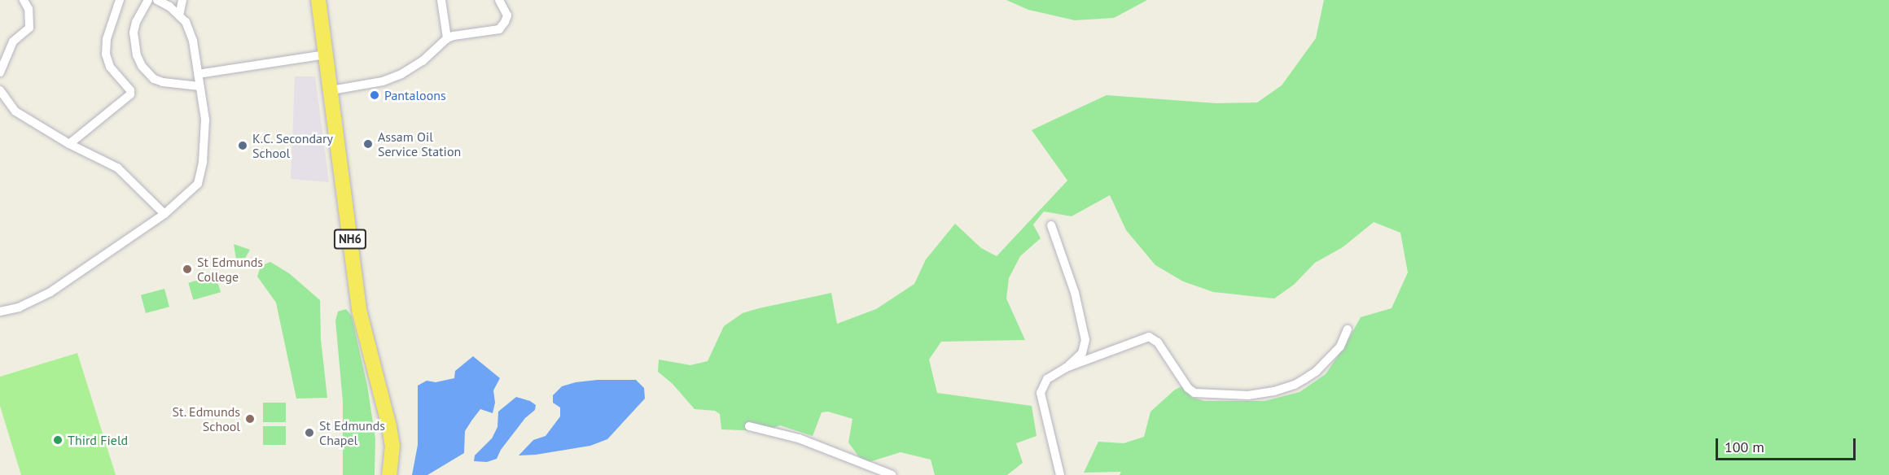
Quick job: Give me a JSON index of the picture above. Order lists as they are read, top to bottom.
{
  "streets": {
    "highway": ["NH6"]
  },
  "places": [
    "Pantaloons",
    "Assam Oil Service Station",
    "K.C. Secondary School",
    "St Edmunds College",
    "St. Edmunds School",
    "St Edmunds Chapel",
    "Third Field"
  ],
  "scale_bar": "100 m"
}
